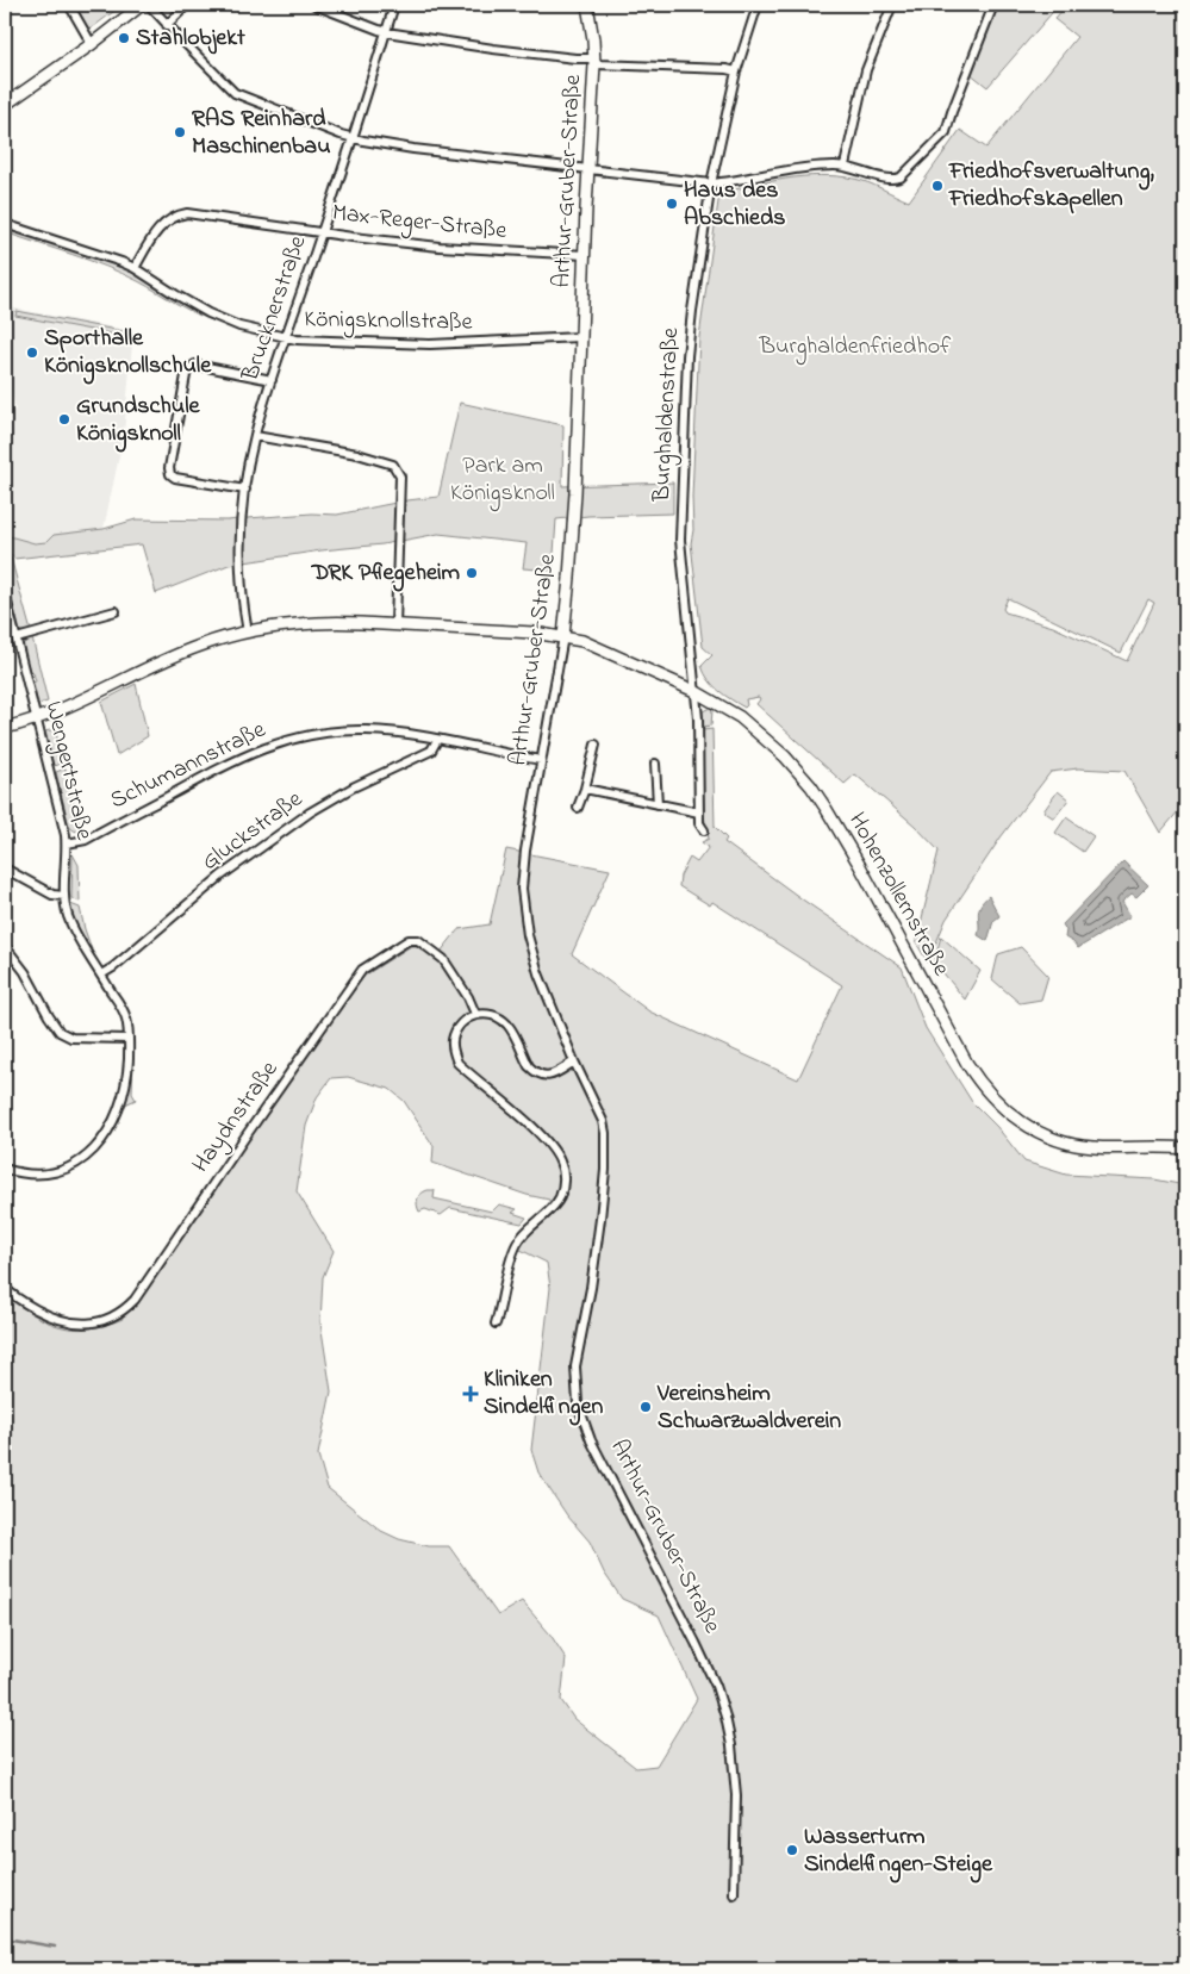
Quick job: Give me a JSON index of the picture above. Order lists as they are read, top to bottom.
{
  "streets": {
    "street": [
      "Arthur-Gruber-Straße",
      "Max-Reger-Straße",
      "Brucknerstraße",
      "Königsknollstraße",
      "Burghaldenstraße",
      "Schumannstraße",
      "Wengertstraße",
      "Gluckstraße",
      "Hohenzollernstraße",
      "Haydnstraße"
    ]
  },
  "crossings": [
    ["Arthur-Gruber-Straße", "Max-Reger-Straße"],
    ["Arthur-Gruber-Straße", "Königsknollstraße"],
    ["Arthur-Gruber-Straße", "Schumannstraße"],
    ["Arthur-Gruber-Straße", "Hohenzollernstraße"],
    ["Max-Reger-Straße", "Brucknerstraße"],
    ["Max-Reger-Straße", "Königsknollstraße"],
    ["Brucknerstraße", "Königsknollstraße"],
    ["Brucknerstraße", "Hohenzollernstraße"],
    ["Burghaldenstraße", "Hohenzollernstraße"],
    ["Schumannstraße", "Wengertstraße"],
    ["Schumannstraße", "Gluckstraße"],
    ["Wengertstraße", "Gluckstraße"],
    ["Wengertstraße", "Hohenzollernstraße"]
  ],
  "parks": ["Burghaldenfriedhof", "Park am Königsknoll"],
  "places": {
    "other": [
      "Stahlobjekt",
      "RAS Reinhard Maschinenbau",
      "Friedhofsverwaltung, Friedhofskapellen",
      "Haus des Abschieds",
      "Sporthalle Königsknollschule",
      "Grundschule Königsknoll",
      "DRK Pflegeheim",
      "Vereinsheim Schwarzwaldverein",
      "Wasserturm Sindelfingen-Steige"
    ],
    "health": ["Kliniken Sindelfingen"]
  }
}
